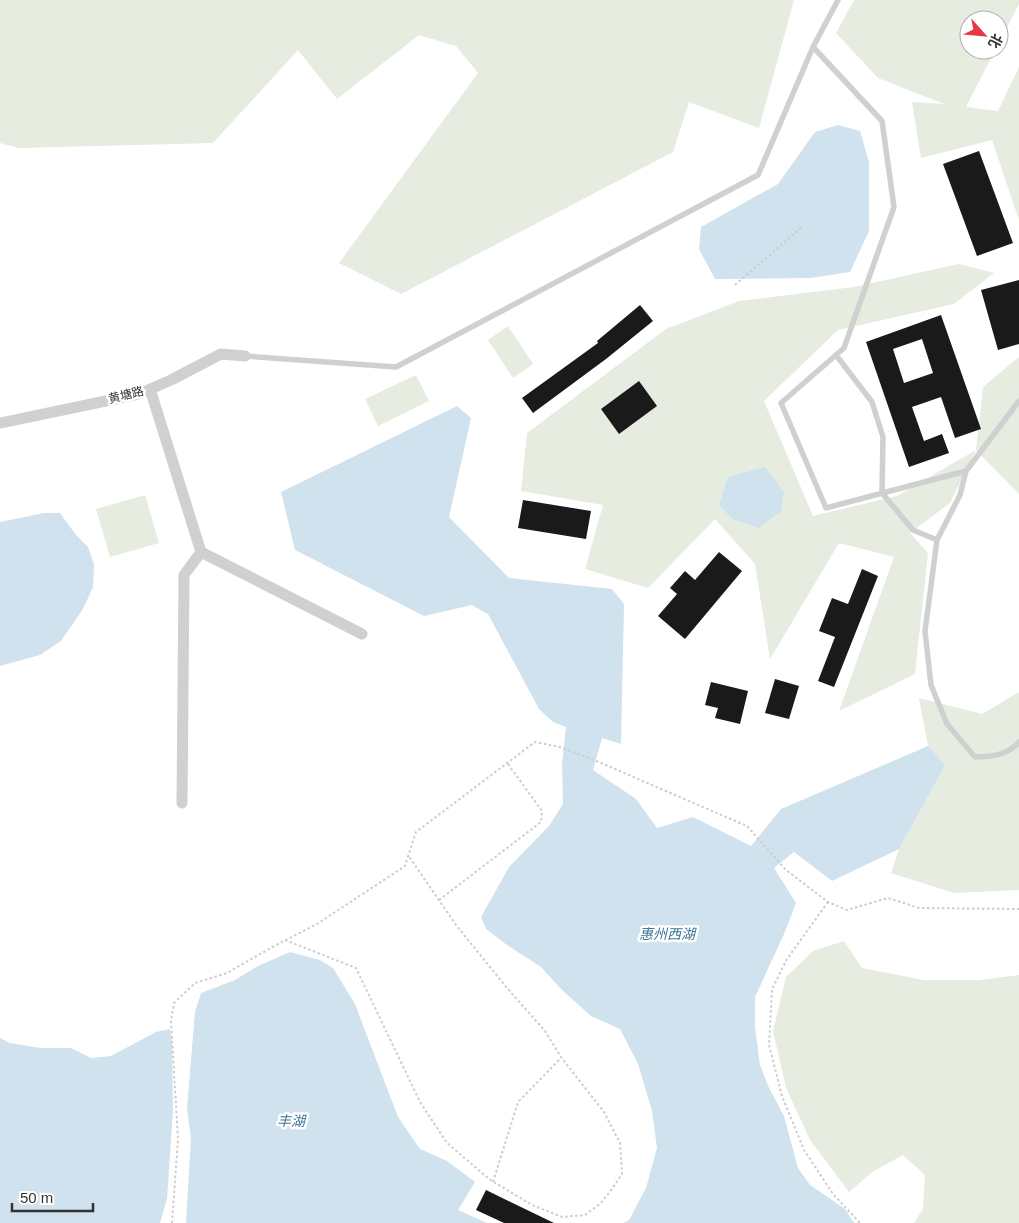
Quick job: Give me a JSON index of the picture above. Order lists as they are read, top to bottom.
{
  "streets": {
    "street": ["黄塘路"]
  },
  "water": ["惠州西湖", "丰湖"],
  "scale_bar": "50 m",
  "north": "bottom right"
}
